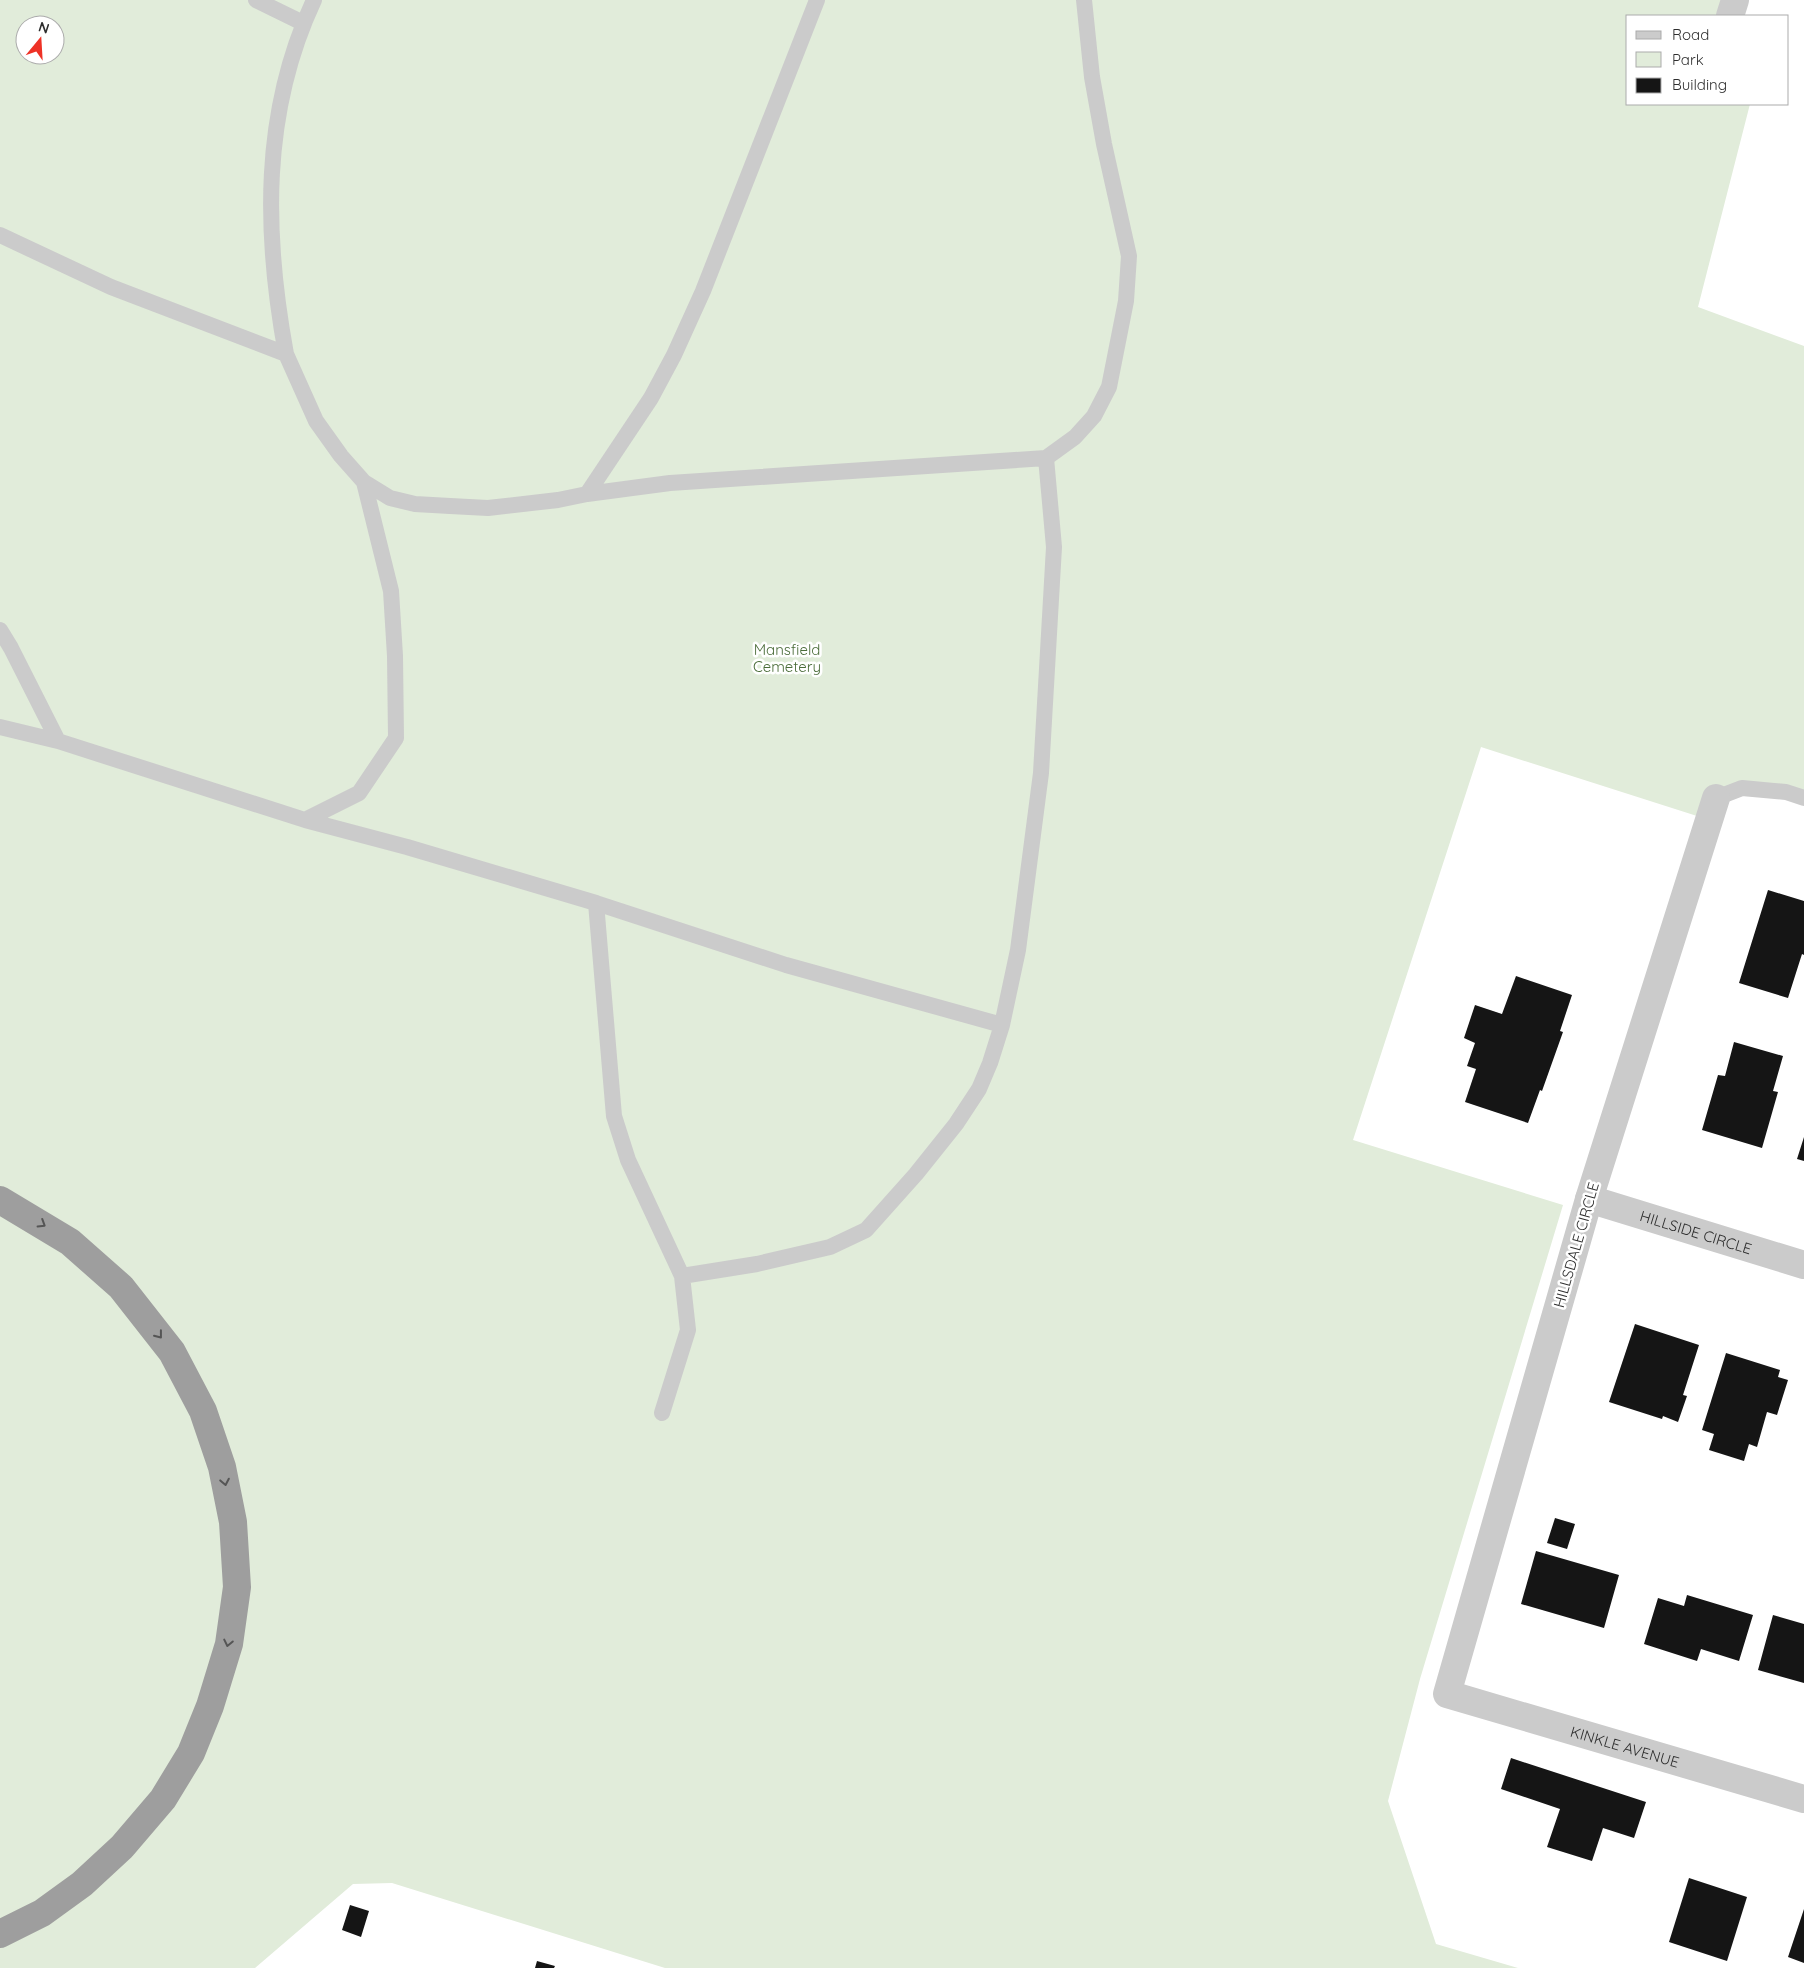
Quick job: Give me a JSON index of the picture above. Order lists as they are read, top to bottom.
{
  "streets": {
    "street": ["HILLSIDE CIRCLE", "HILLSDALE CIRCLE", "KINKLE AVENUE"]
  },
  "crossings": [
    ["HILLSIDE CIRCLE", "HILLSDALE CIRCLE"],
    ["HILLSDALE CIRCLE", "KINKLE AVENUE"]
  ],
  "parks": ["Mansfield Cemetery"],
  "legend": ["Road", "Park", "Building"],
  "north": "top"
}
